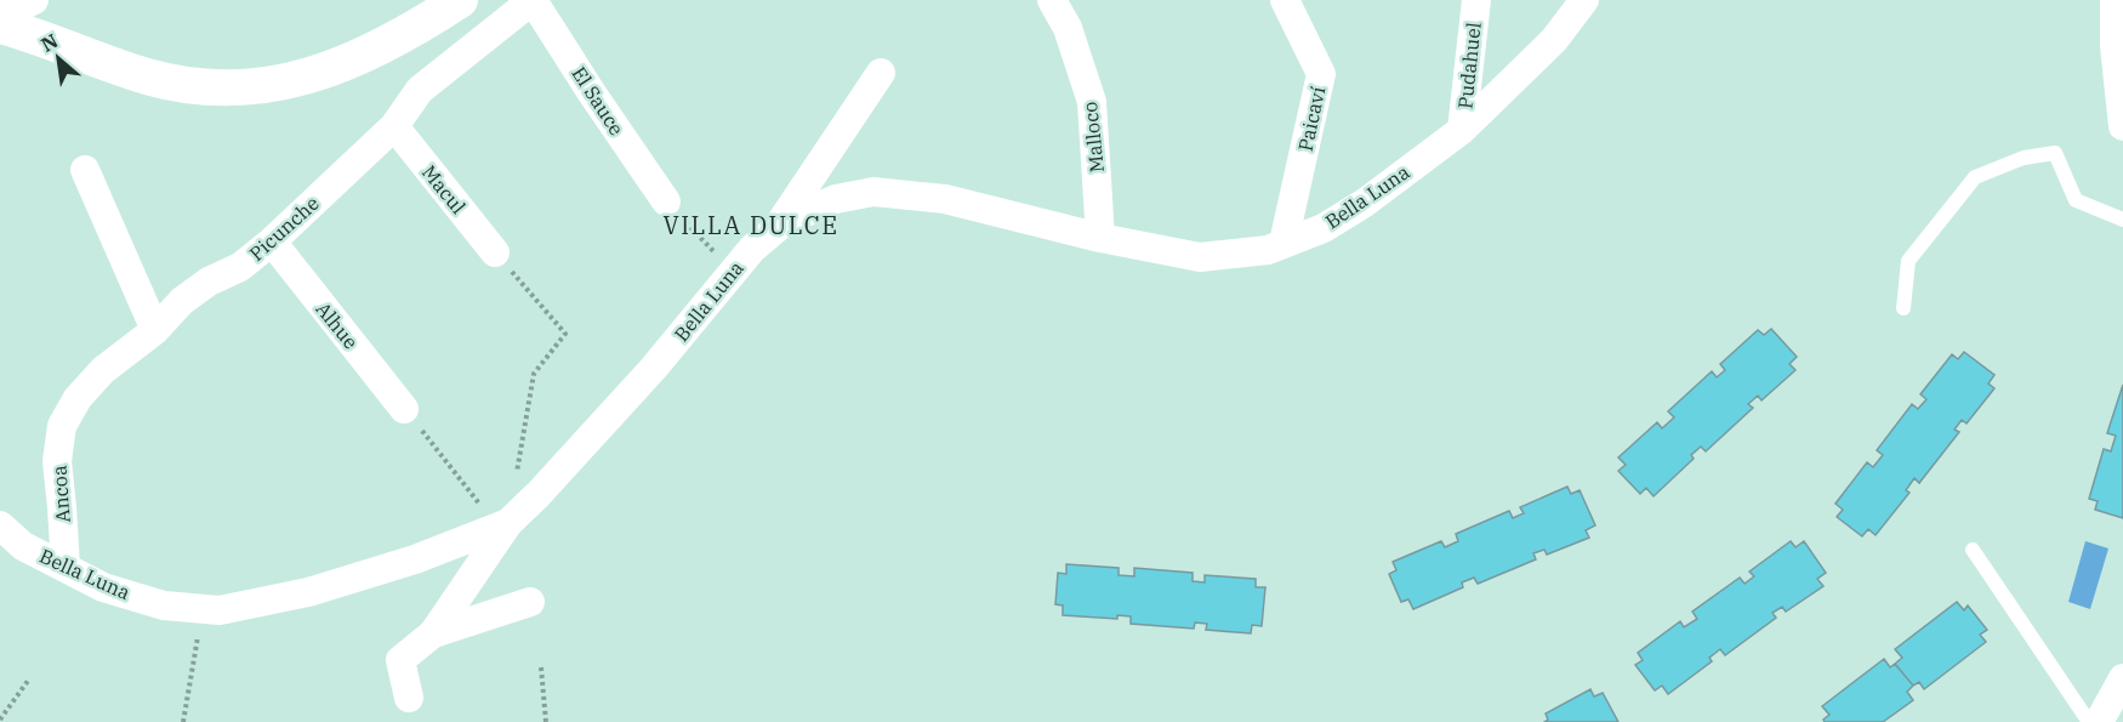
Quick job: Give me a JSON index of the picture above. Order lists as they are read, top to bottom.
{
  "streets": {
    "street": [
      "Pudahuel",
      "El Sauce",
      "Paicaví",
      "Malloco",
      "Macul",
      "Bella Luna",
      "Picunche",
      "Alhue",
      "Ancoa"
    ]
  },
  "crossings": [
    ["Pudahuel", "Bella Luna"],
    ["El Sauce", "Picunche"],
    ["Paicaví", "Bella Luna"],
    ["Malloco", "Bella Luna"],
    ["Macul", "Picunche"],
    ["Bella Luna", "Ancoa"],
    ["Picunche", "Alhue"],
    ["Picunche", "Ancoa"]
  ],
  "districts": ["VILLA DULCE"],
  "north": "top left"
}
